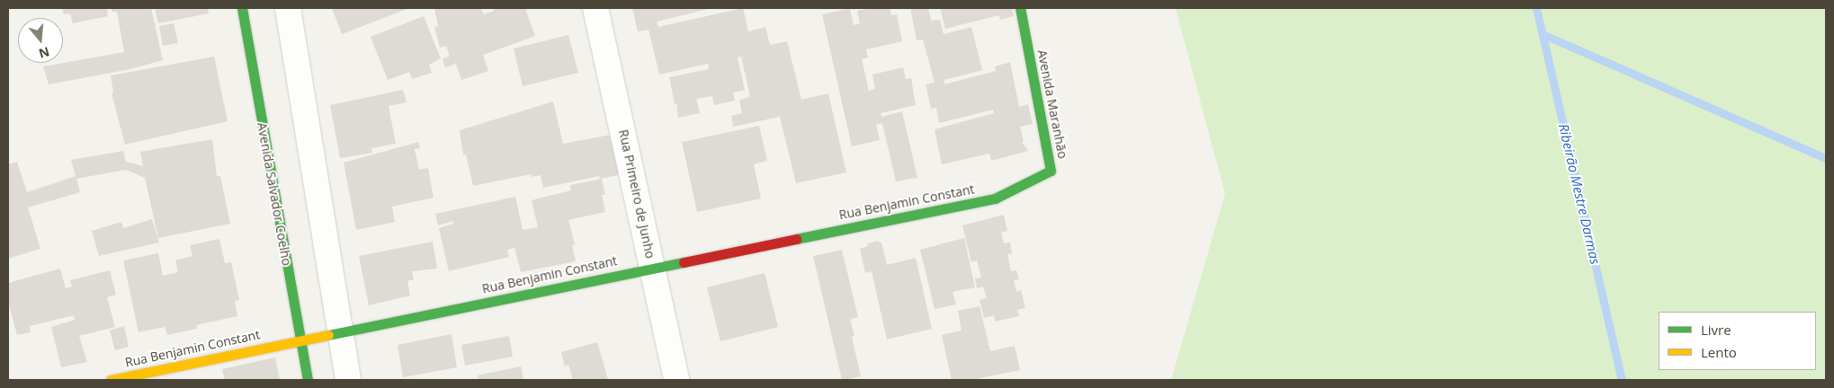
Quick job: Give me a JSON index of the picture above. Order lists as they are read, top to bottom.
{
  "streets": {
    "street": [
      "Avenida Maranhão",
      "Avenida Salvador Coelho",
      "Rua Primeiro de Junho",
      "Rua Benjamin Constant"
    ]
  },
  "crossings": [
    ["Avenida Maranhão", "Rua Benjamin Constant"],
    ["Avenida Salvador Coelho", "Rua Benjamin Constant"],
    ["Rua Primeiro de Junho", "Rua Benjamin Constant"]
  ],
  "water": ["Ribeirão Mestre Darmas"],
  "legend": ["Livre", "Lento"],
  "north": "bottom"
}
